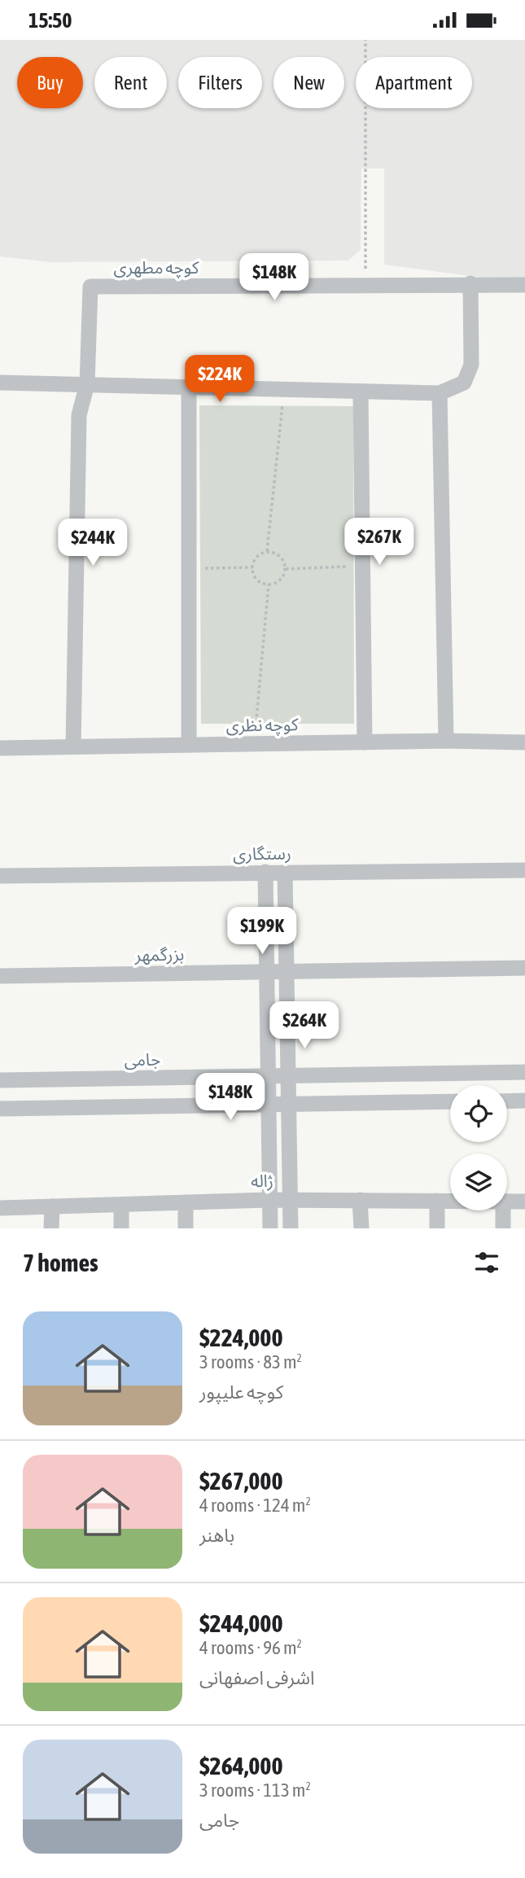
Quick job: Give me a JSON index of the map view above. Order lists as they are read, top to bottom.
{
  "streets": {
    "street": [
      "کوچه مطهری",
      "کوچه نظری",
      "رستگاری",
      "بزرگمهر",
      "جامی",
      "ژاله"
    ]
  },
  "page": {
    "status": "15:50",
    "chip": [
      "Buy",
      "Rent",
      "Filters",
      "New",
      "Apartment"
    ],
    "price": [
      "$148K",
      "$224K",
      "$267K",
      "$244K",
      "$199K",
      "$264K",
      "$148K"
    ],
    "heading": "7 homes",
    "list": [
      {
        "name": "$224,000",
        "note": "3 rooms · 83 m² · کوچه علیپور"
      },
      {
        "name": "$267,000",
        "note": "4 rooms · 124 m² · باهنر"
      },
      {
        "name": "$244,000",
        "note": "4 rooms · 96 m² · اشرفی اصفهانی"
      },
      {
        "name": "$264,000",
        "note": "3 rooms · 113 m² · جامی"
      }
    ]
  }
}
